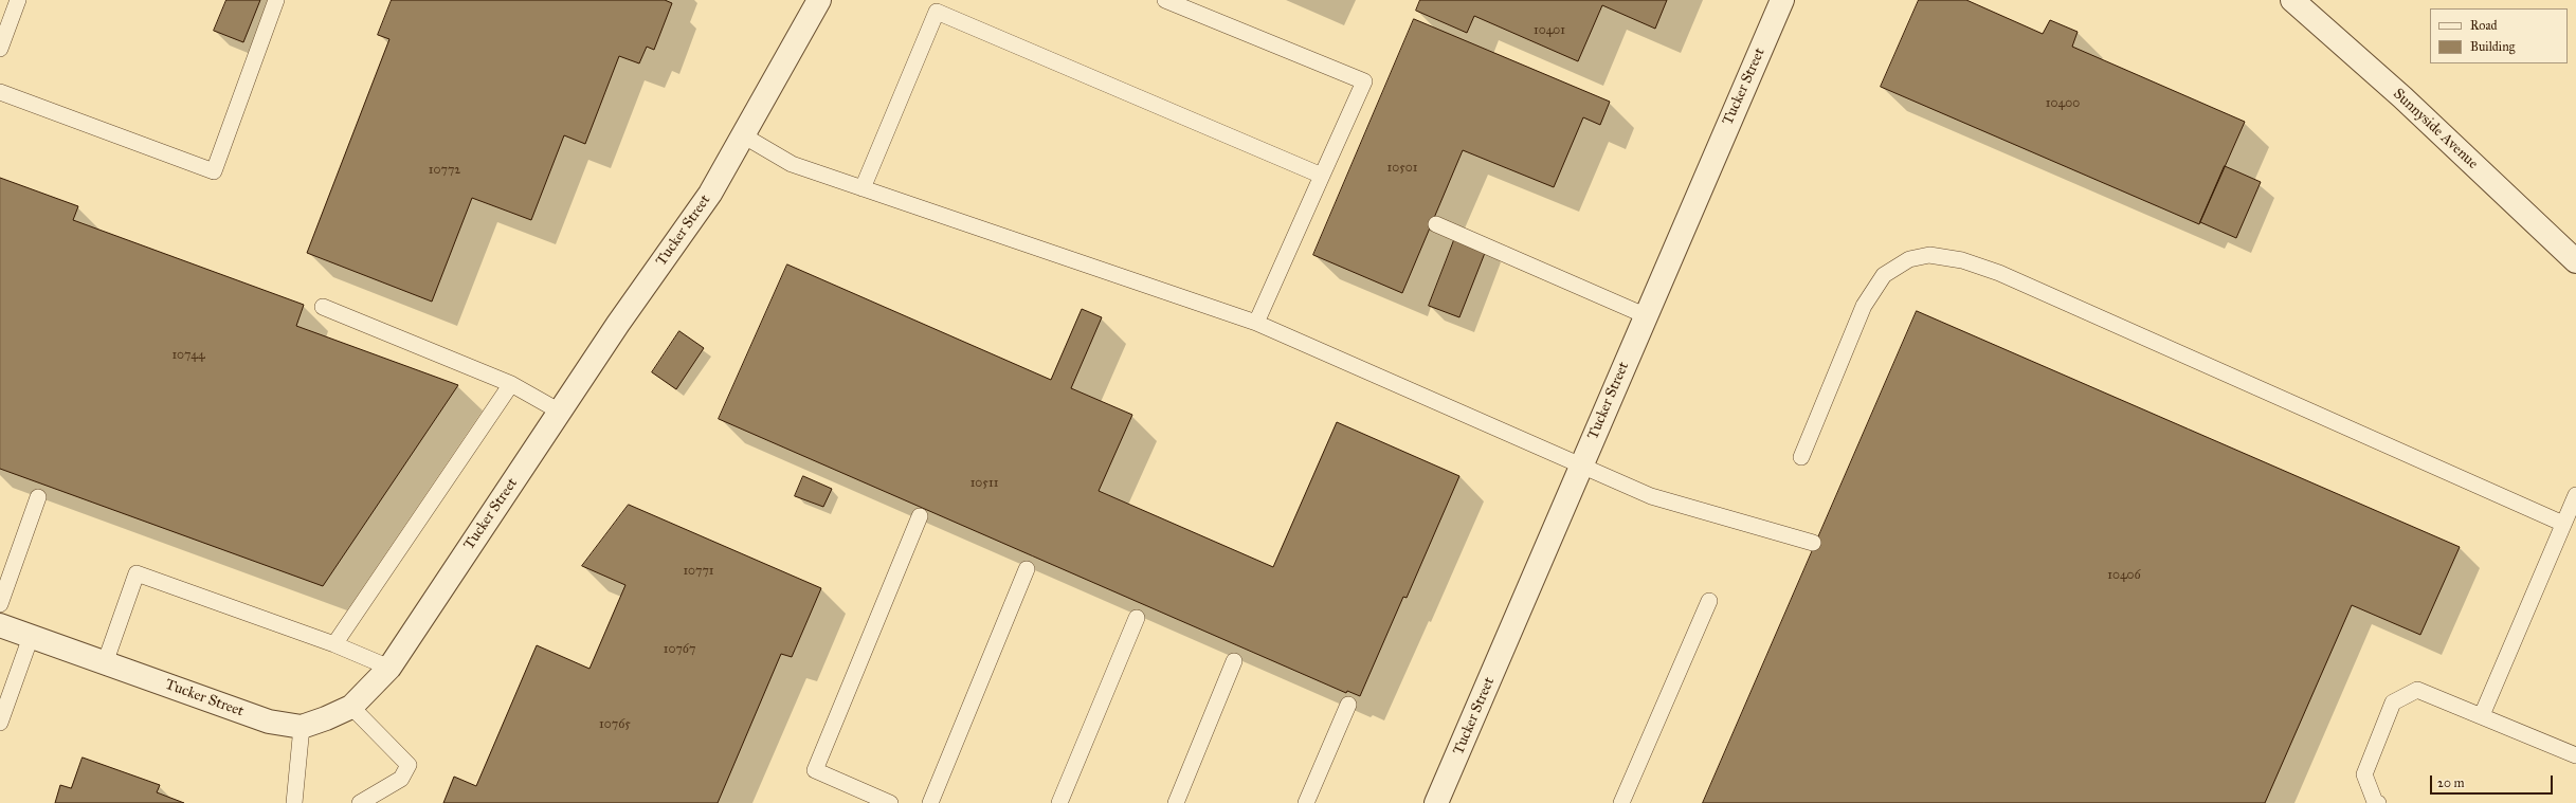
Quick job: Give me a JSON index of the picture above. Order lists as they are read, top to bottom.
{
  "streets": {
    "street": ["Tucker Street", "Sunnyside Avenue"]
  },
  "house_numbers": [
    "10401",
    "10400",
    "10501",
    "10772",
    "10744",
    "10511",
    "10771",
    "10406",
    "10767",
    "10765"
  ],
  "legend": ["Road", "Building"],
  "scale_bar": "20 m"
}
